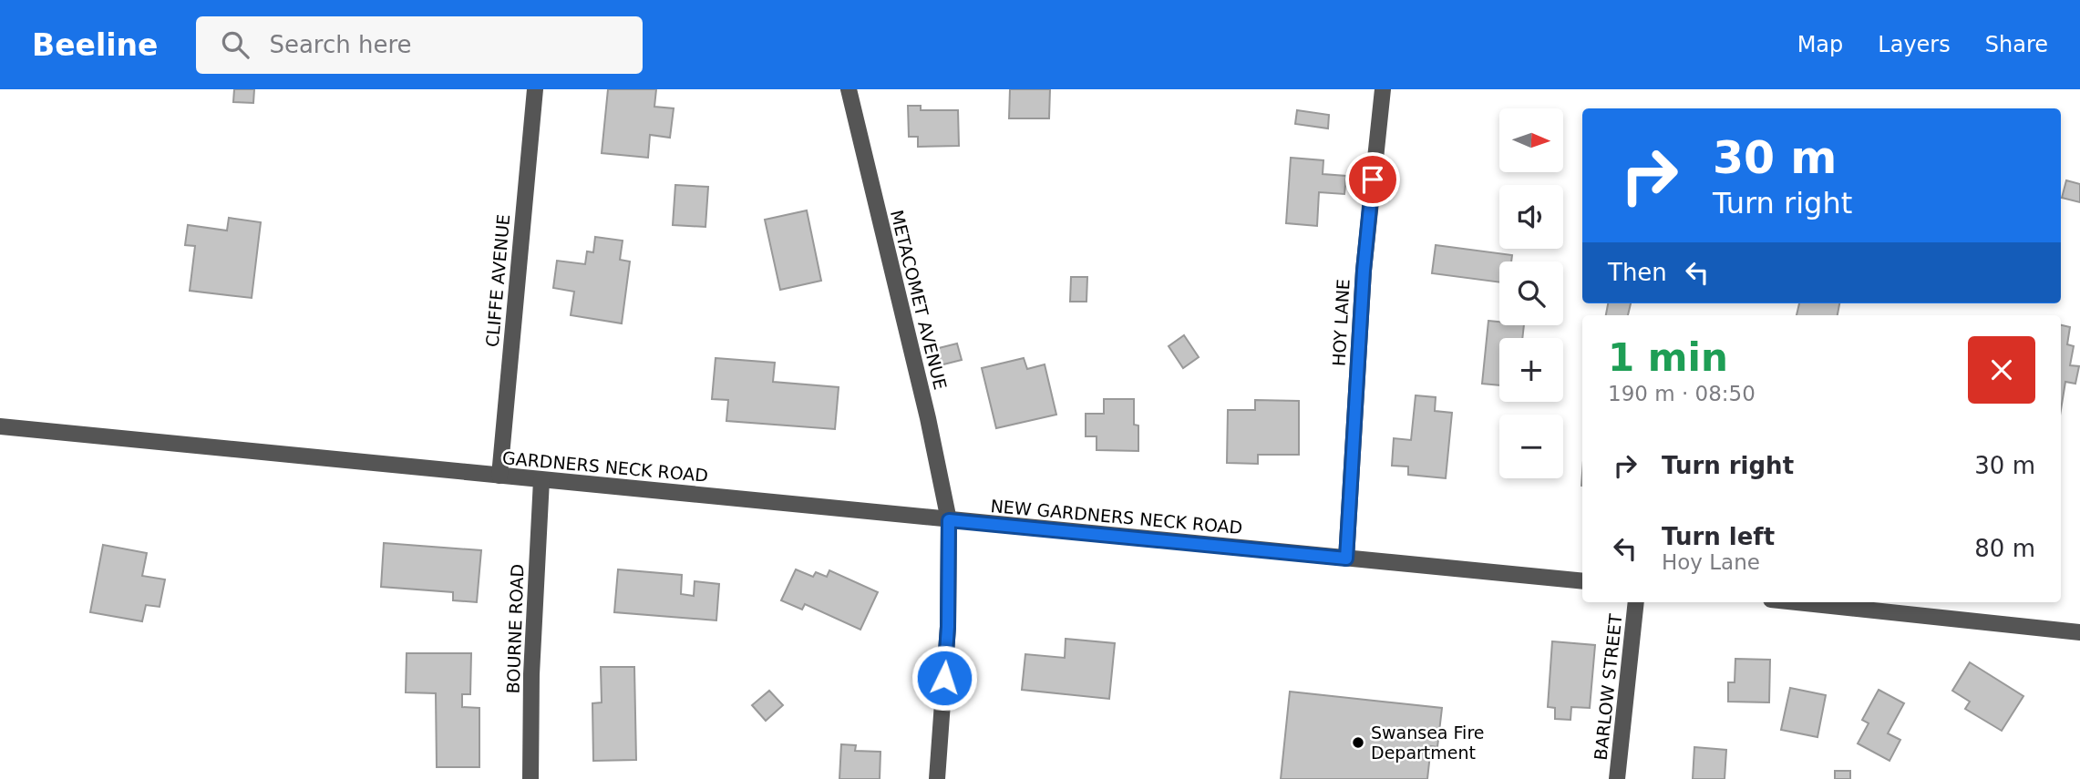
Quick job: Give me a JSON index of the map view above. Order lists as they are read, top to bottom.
{
  "streets": {
    "street": [
      "CLIFFE AVENUE",
      "METACOMET AVENUE",
      "HOY LANE",
      "GARDNERS NECK ROAD",
      "NEW GARDNERS NECK ROAD",
      "BOURNE ROAD",
      "BARLOW STREET"
    ]
  },
  "crossings": [
    ["CLIFFE AVENUE", "GARDNERS NECK ROAD"],
    ["METACOMET AVENUE", "GARDNERS NECK ROAD"],
    ["METACOMET AVENUE", "NEW GARDNERS NECK ROAD"],
    ["HOY LANE", "NEW GARDNERS NECK ROAD"],
    ["GARDNERS NECK ROAD", "NEW GARDNERS NECK ROAD"],
    ["GARDNERS NECK ROAD", "BOURNE ROAD"]
  ],
  "places": ["Swansea Fire Department"],
  "north": "right",
  "page": {
    "header": "Beeline",
    "search": "Search here",
    "nav": ["Map", "Layers", "Share"],
    "map_buttons": ["+", "−"],
    "turn": ["30 m", "Turn right"],
    "then": "Then",
    "heading": ["1 min", "190 m · 08:50"],
    "list": [
      {
        "name": "Turn right",
        "value": "30 m"
      },
      {
        "name": "Turn left",
        "note": "Hoy Lane",
        "value": "80 m"
      }
    ]
  }
}
